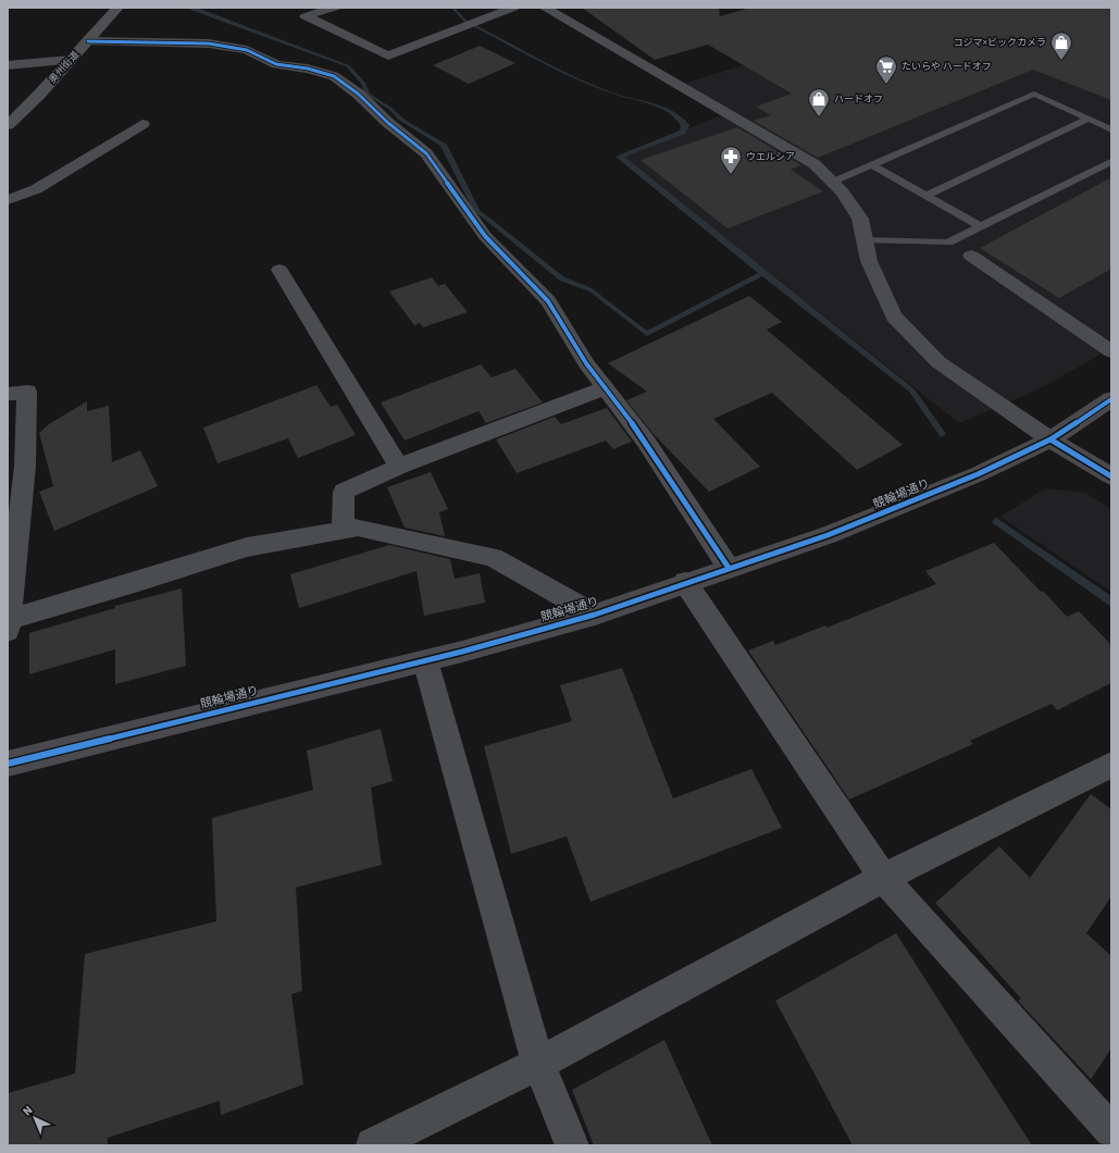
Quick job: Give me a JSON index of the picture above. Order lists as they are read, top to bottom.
{
  "streets": {
    "main road": ["奥州街道"],
    "street": ["競輪場通り"]
  },
  "places": {
    "shop": ["コジマ×ビックカメラ", "ハードオフ"],
    "supermarket": ["たいらや ハードオフ"],
    "pharmacy": ["ウエルシア"]
  },
  "north": "top left"
}
